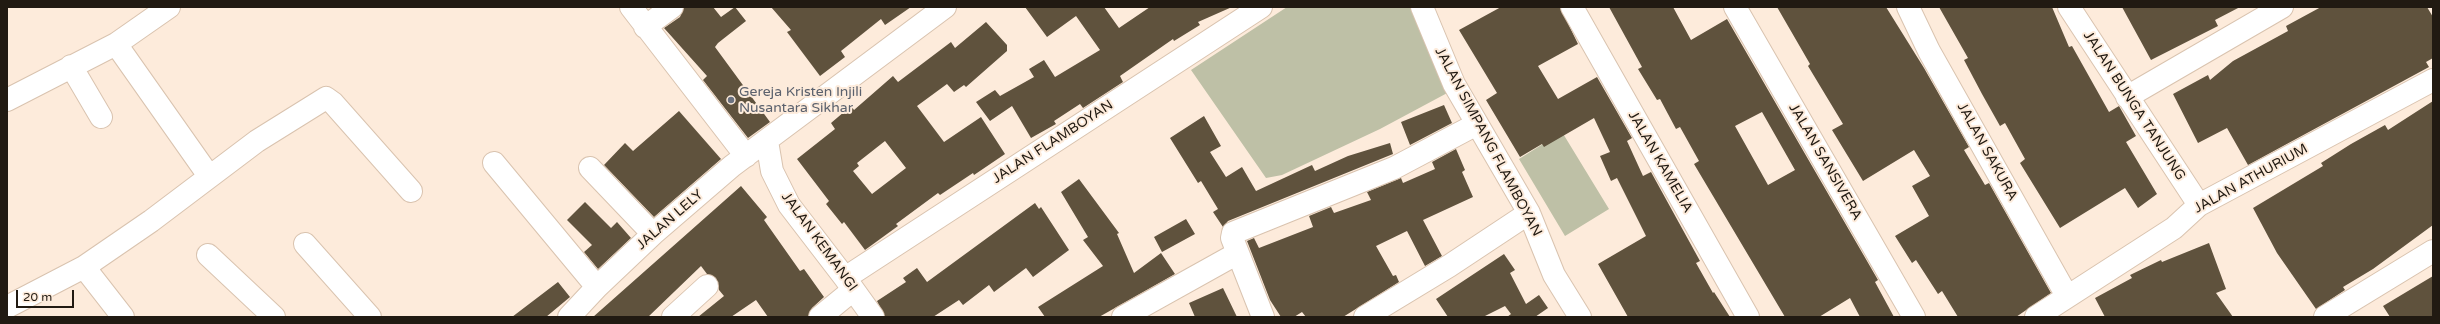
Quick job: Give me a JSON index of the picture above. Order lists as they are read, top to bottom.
{
  "streets": {
    "street": [
      "JALAN BUNGA TANJUNG",
      "JALAN FLAMBOYAN",
      "JALAN SIMPANG FLAMBOYAN",
      "JALAN SAKURA",
      "JALAN KAMELIA",
      "JALAN SANSIVERA",
      "JALAN ATHURIUM",
      "JALAN LELY",
      "JALAN KEMANGI"
    ]
  },
  "crossings": [
    ["JALAN BUNGA TANJUNG", "JALAN ATHURIUM"],
    ["JALAN FLAMBOYAN", "JALAN KEMANGI"],
    ["JALAN SAKURA", "JALAN ATHURIUM"],
    ["JALAN LELY", "JALAN KEMANGI"]
  ],
  "places": ["Gereja Kristen Injili Nusantara Sikhar"],
  "scale_bar": "20 m"
}
